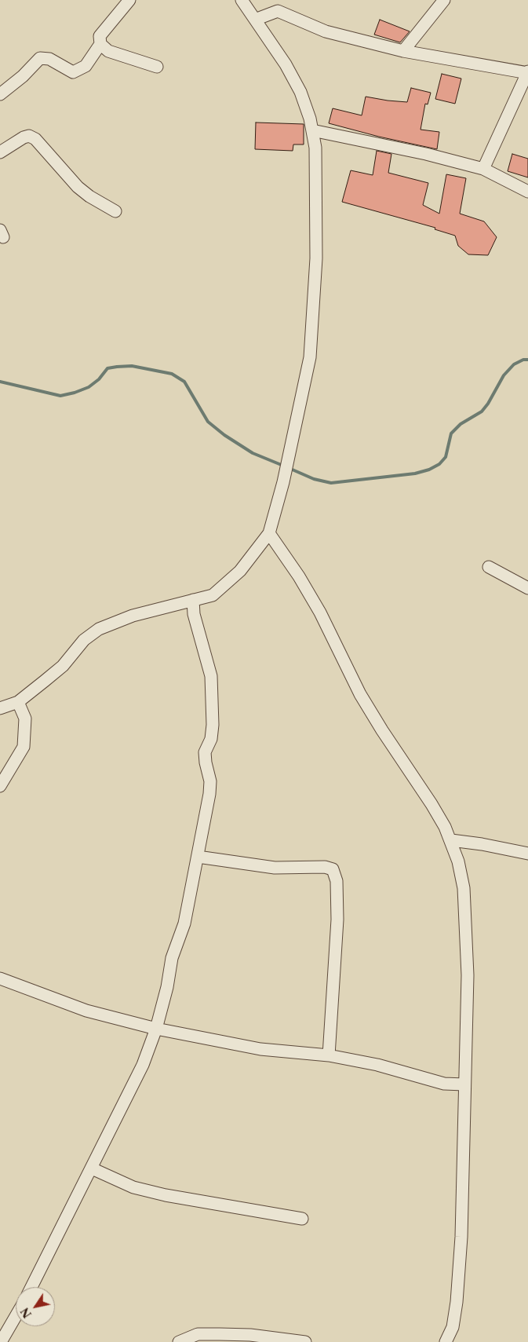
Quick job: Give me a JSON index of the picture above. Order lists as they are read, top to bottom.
{
  "north": "bottom left"
}
